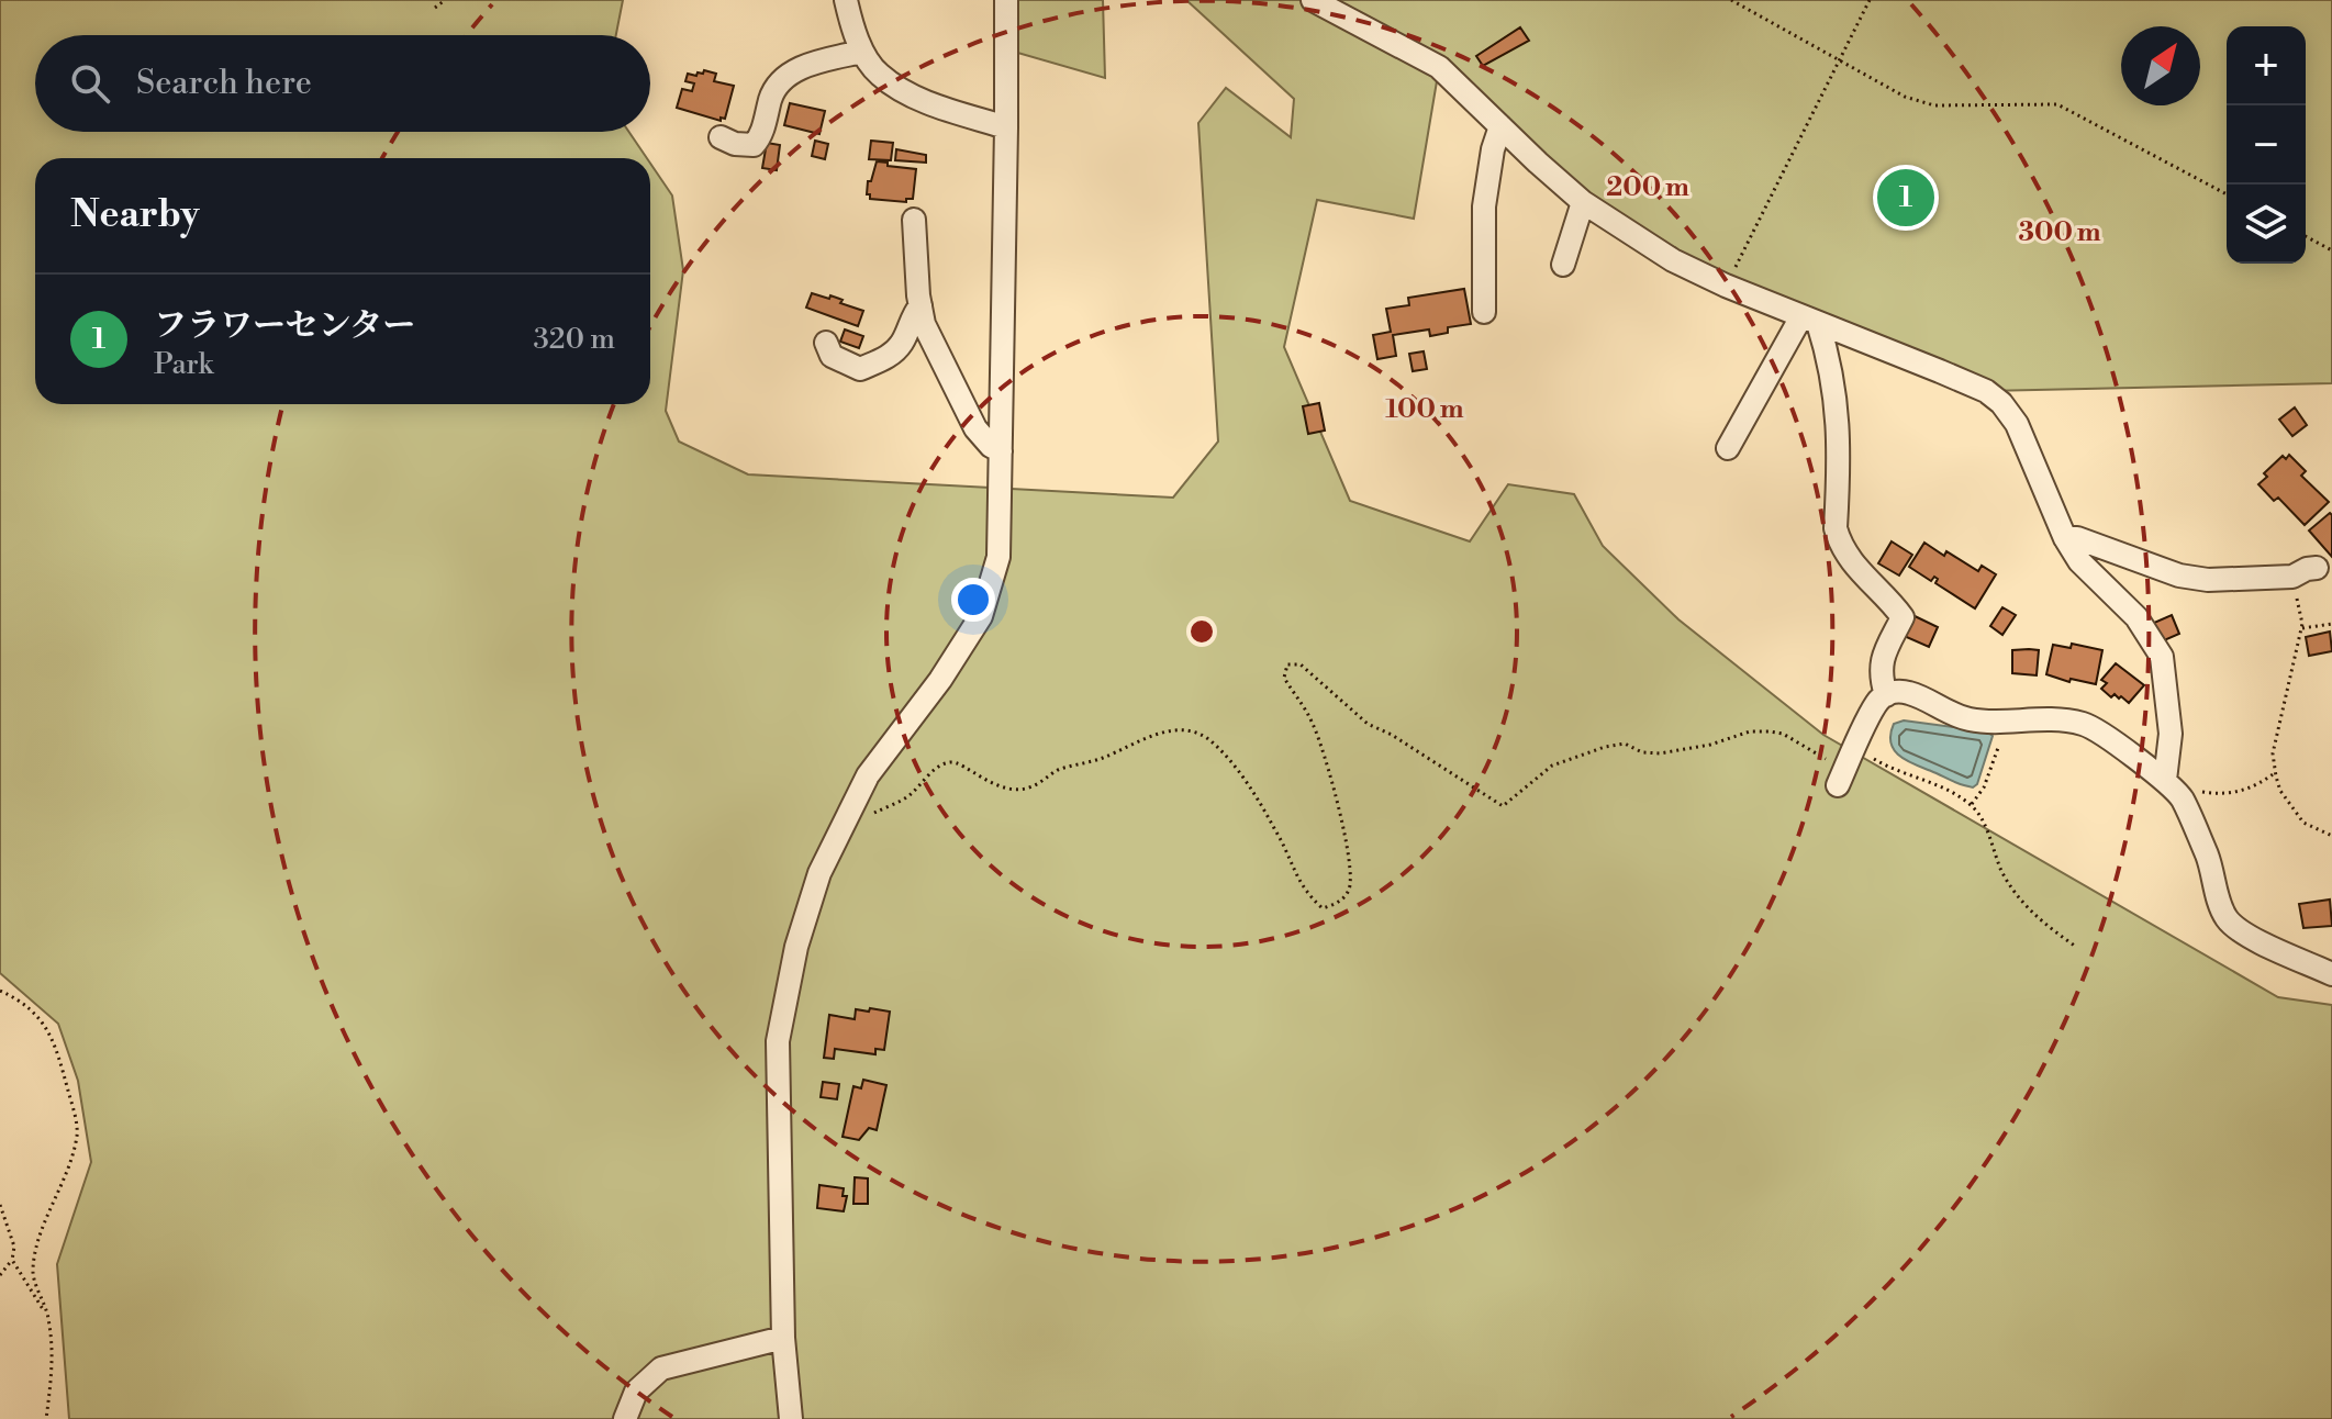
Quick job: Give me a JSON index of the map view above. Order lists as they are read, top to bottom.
{
  "north": "top right",
  "page": {
    "map_buttons": ["+", "−"],
    "search": "Search here",
    "heading": "Nearby",
    "pins": "1",
    "list": [
      {
        "mark": "1",
        "name": "フラワーセンター",
        "note": "Park",
        "value": "320 m"
      }
    ]
  },
  "rings": ["200 m", "300 m", "100 m"]
}
